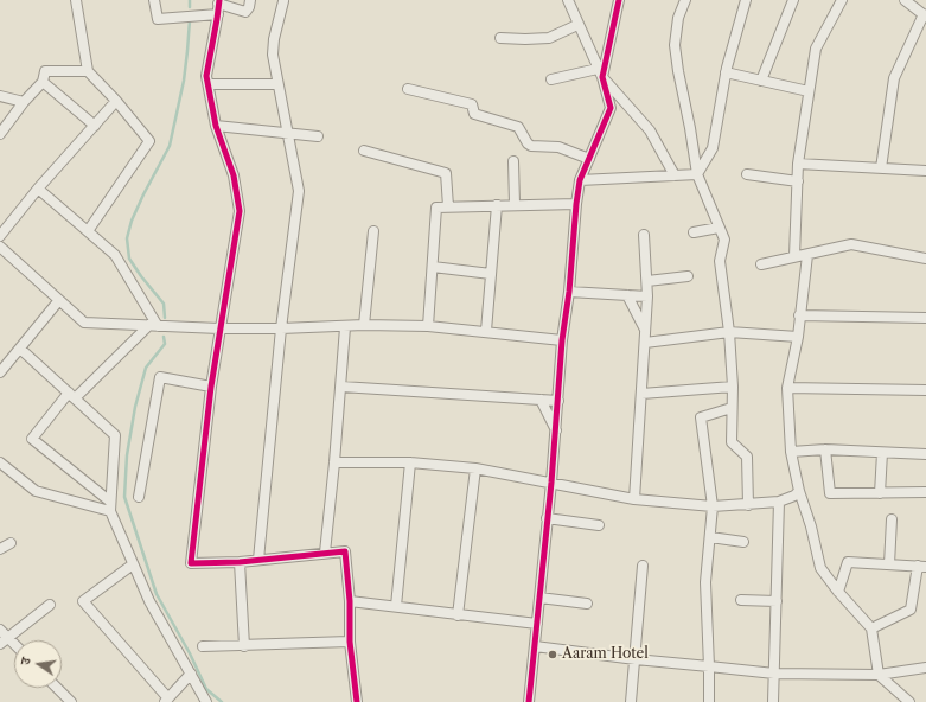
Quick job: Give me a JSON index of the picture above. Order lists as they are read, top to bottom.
{
  "places": ["Aaram Hotel"],
  "north": "left"
}
